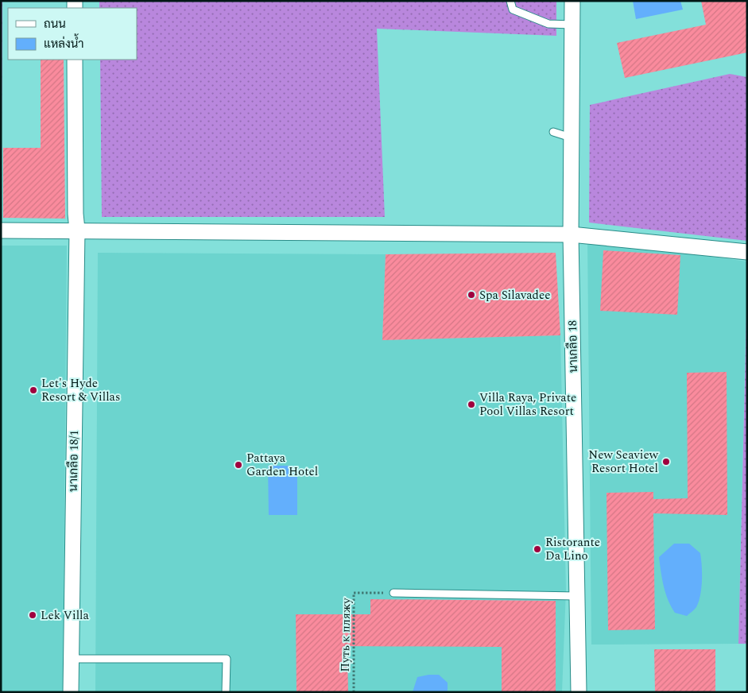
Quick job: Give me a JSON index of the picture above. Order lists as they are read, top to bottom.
{
  "streets": {
    "street": ["นาเกลือ 18", "นาเกลือ 18/1"],
    "path": ["Путь к пляжу"]
  },
  "places": [
    "Spa Silavadee",
    "Let's Hyde Resort & Villas",
    "Villa Raya, Private Pool Villas Resort",
    "New Seaview Resort Hotel",
    "Pattaya Garden Hotel",
    "Ristorante Da Lino",
    "Lek Villa"
  ],
  "legend": ["ถนน", "แหล่งน้ำ"]
}
